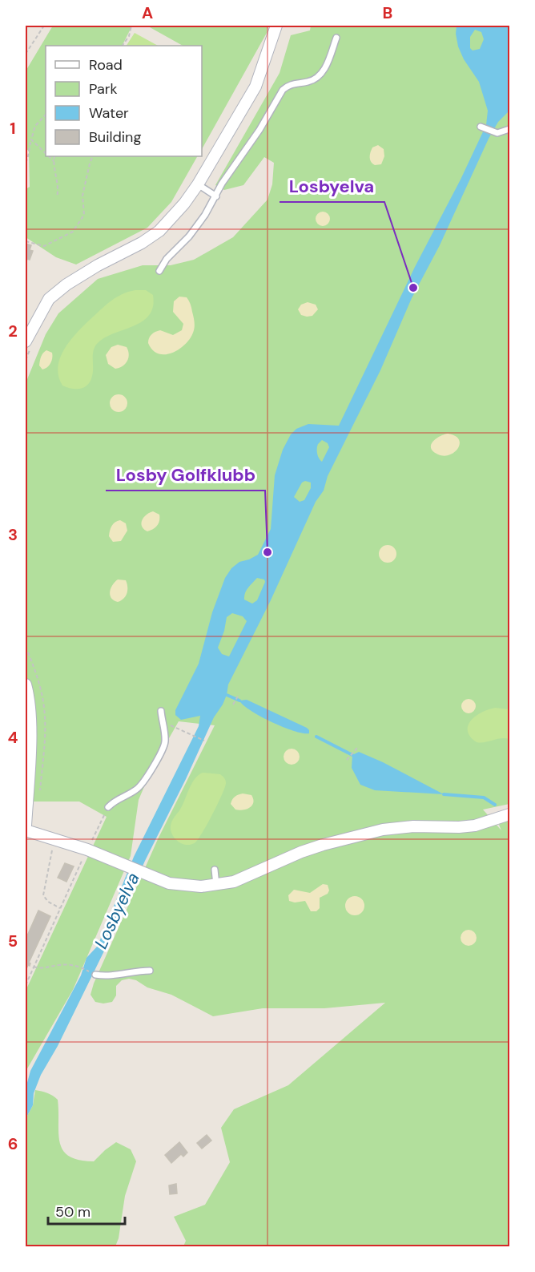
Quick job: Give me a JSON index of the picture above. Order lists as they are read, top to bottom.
{
  "water": ["Losbyelva"],
  "places": ["Losbyelva", "Losby Golfklubb"],
  "legend": [
    "Road",
    "Park",
    "Water",
    "Building"
  ],
  "scale_bar": "50 m",
  "grid": {
    "columns": ["A", "B"],
    "rows": [
      "1",
      "2",
      "3",
      "4",
      "5",
      "6"
    ]
  }
}
